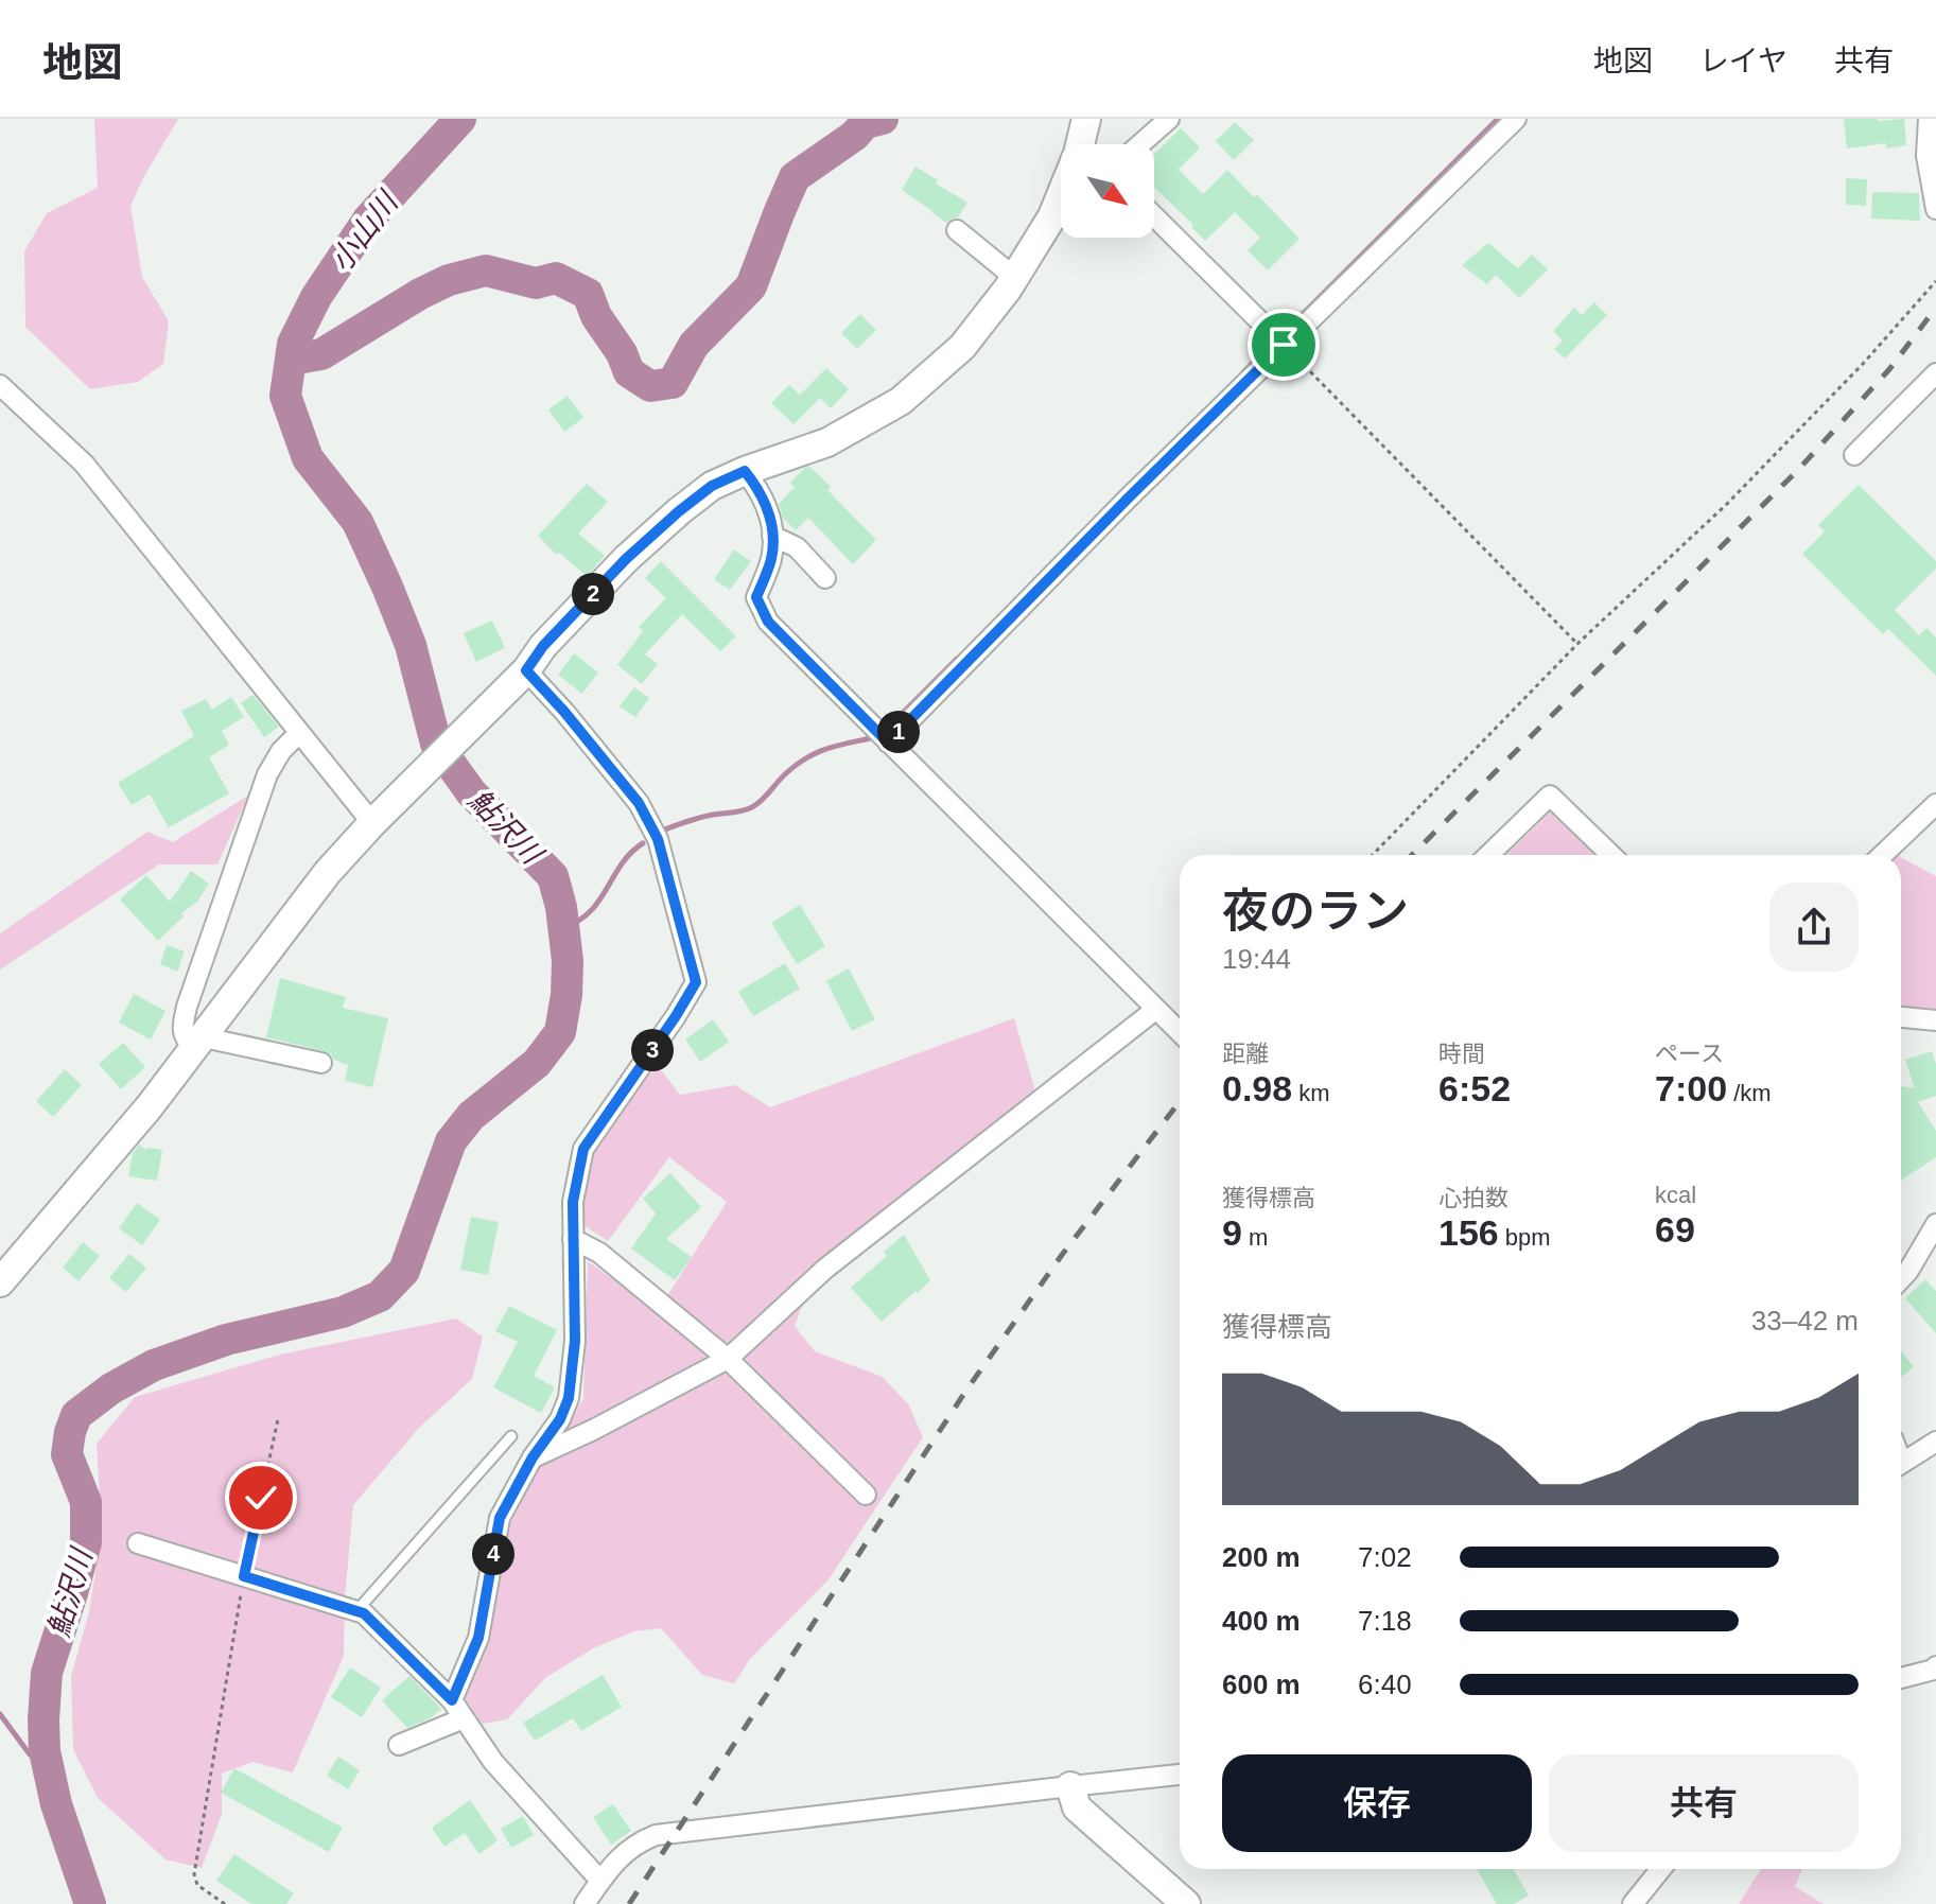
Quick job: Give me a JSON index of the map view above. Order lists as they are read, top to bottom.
{
  "water": ["小山川", "鮎沢川"],
  "north": "bottom right",
  "page": {
    "header": "地図",
    "nav": ["地図", "レイヤ", "共有"],
    "pins": [
      "2",
      "1",
      "3",
      "4"
    ],
    "heading": ["夜のラン", "19:44"],
    "stats": [
      ["距離", "0.98 km"],
      ["時間", "6:52"],
      ["ペース", "7:00 /km"],
      ["獲得標高", "9 m"],
      ["心拍数", "156 bpm"],
      ["kcal", "69"]
    ],
    "chart": ["獲得標高", "33–42 m"],
    "list": [
      {
        "name": "200 m",
        "note": "7:02"
      },
      {
        "name": "400 m",
        "note": "7:18"
      },
      {
        "name": "600 m",
        "note": "6:40"
      }
    ],
    "buttons": ["保存", "共有"]
  }
}
